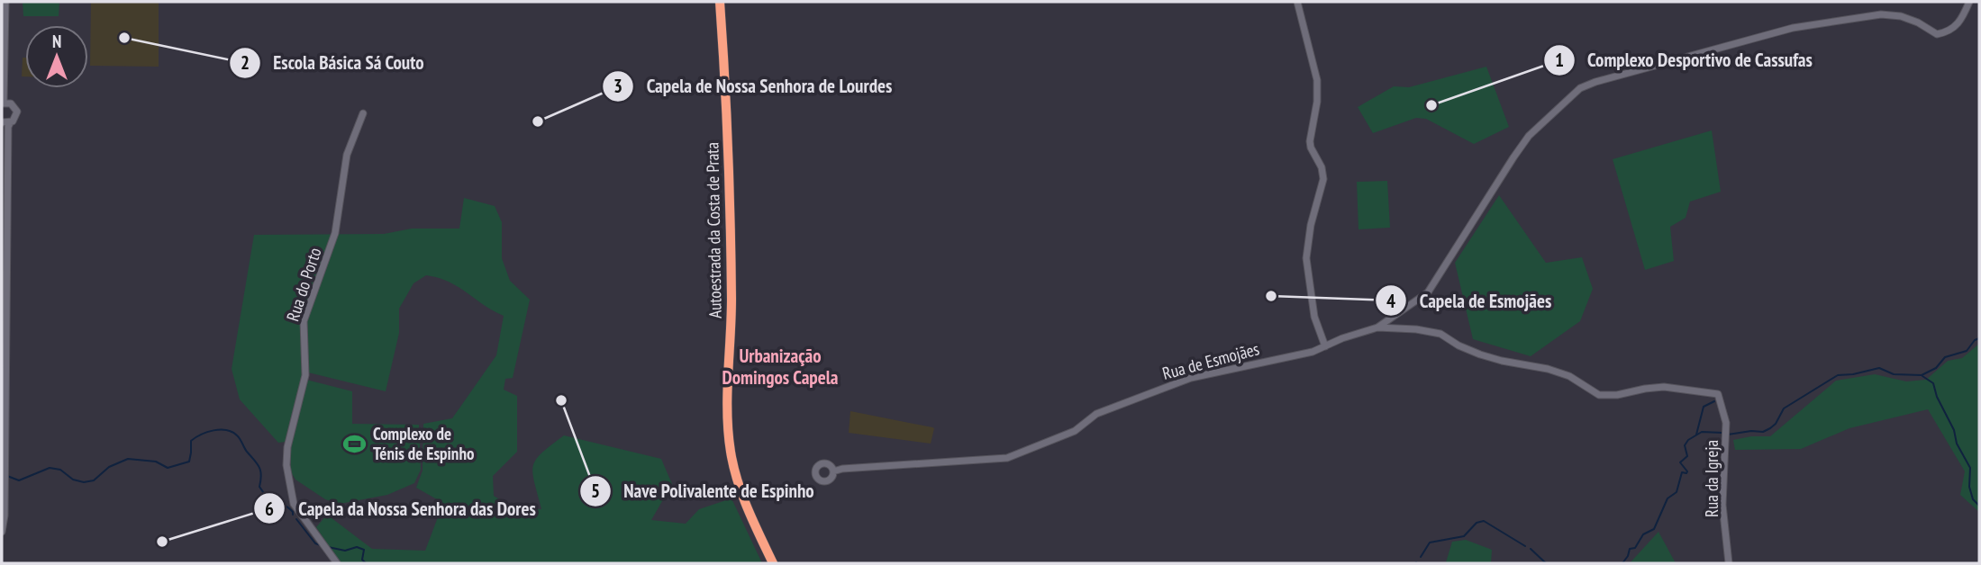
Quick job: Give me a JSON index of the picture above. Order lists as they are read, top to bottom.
{
  "streets": {
    "highway": ["Autoestrada da Costa de Prata"],
    "main road": ["Rua do Porto", "Rua de Esmojães", "Rua da Igreja"]
  },
  "crossings": [
    ["Rua de Esmojães", "Rua da Igreja"]
  ],
  "districts": ["Urbanização Domingos Capela"],
  "places": {
    "other": [
      "Escola Básica Sá Couto",
      "Complexo Desportivo de Cassufas",
      "Capela de Nossa Senhora de Lourdes",
      "Capela de Esmojães",
      "Nave Polivalente de Espinho",
      "Capela da Nossa Senhora das Dores"
    ],
    "sports": ["Complexo de Ténis de Espinho"]
  },
  "north": "top"
}
